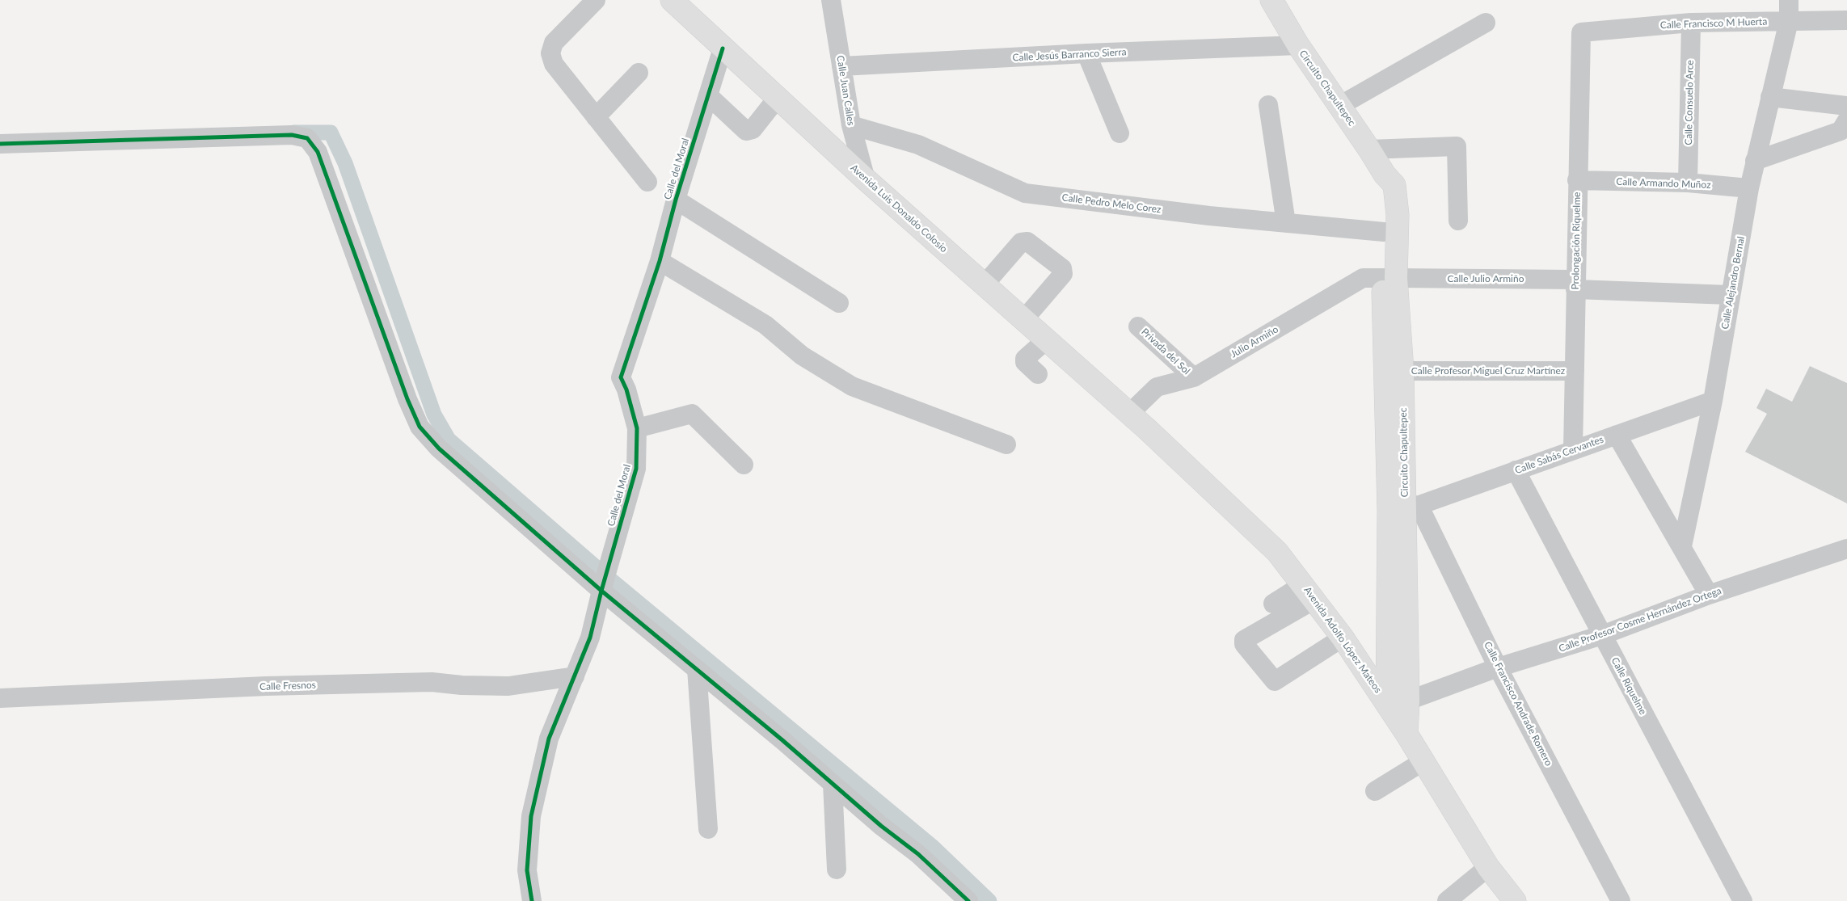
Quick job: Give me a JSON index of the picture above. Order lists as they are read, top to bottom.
{
  "streets": {
    "main road": ["Circuito Chapultepec", "Avenida Luis Donaldo Colosio", "Avenida Adolfo López Mateos"],
    "street": [
      "Calle Francisco M Huerta",
      "Calle Jesús Barranco Sierra",
      "Calle Juan Calles",
      "Calle Consuelo Arce",
      "Calle del Moral",
      "Calle Armando Muñoz",
      "Calle Pedro Melo Corez",
      "Prolongación Riquelme",
      "Calle Julio Armiño",
      "Calle Alejandro Bernal",
      "Julio Armiño",
      "Privada del Sol",
      "Calle Profesor Miguel Cruz Martínez",
      "Calle Sabás Cervantes",
      "Calle Profesor Cosme Hernández Ortega",
      "Calle Fresnos",
      "Calle Riquelme",
      "Calle Francisco Andrade Romero"
    ]
  },
  "crossings": [
    ["Calle Francisco M Huerta", "Calle Consuelo Arce"],
    ["Calle Francisco M Huerta", "Prolongación Riquelme"],
    ["Calle Francisco M Huerta", "Calle Alejandro Bernal"],
    ["Calle Jesús Barranco Sierra", "Circuito Chapultepec"],
    ["Calle Jesús Barranco Sierra", "Calle Juan Calles"],
    ["Circuito Chapultepec", "Calle Pedro Melo Corez"],
    ["Circuito Chapultepec", "Calle Julio Armiño"],
    ["Circuito Chapultepec", "Julio Armiño"],
    ["Circuito Chapultepec", "Calle Profesor Miguel Cruz Martínez"],
    ["Circuito Chapultepec", "Calle Sabás Cervantes"],
    ["Circuito Chapultepec", "Calle Profesor Cosme Hernández Ortega"],
    ["Circuito Chapultepec", "Avenida Adolfo López Mateos"],
    ["Circuito Chapultepec", "Calle Francisco Andrade Romero"],
    ["Calle Juan Calles", "Calle Pedro Melo Corez"],
    ["Calle Juan Calles", "Avenida Luis Donaldo Colosio"],
    ["Calle Consuelo Arce", "Calle Armando Muñoz"],
    ["Calle del Moral", "Avenida Luis Donaldo Colosio"],
    ["Calle del Moral", "Calle Fresnos"],
    ["Calle Armando Muñoz", "Prolongación Riquelme"],
    ["Calle Armando Muñoz", "Calle Alejandro Bernal"],
    ["Avenida Luis Donaldo Colosio", "Julio Armiño"],
    ["Avenida Luis Donaldo Colosio", "Avenida Adolfo López Mateos"],
    ["Prolongación Riquelme", "Calle Julio Armiño"],
    ["Prolongación Riquelme", "Calle Profesor Miguel Cruz Martínez"],
    ["Prolongación Riquelme", "Calle Sabás Cervantes"],
    ["Calle Julio Armiño", "Calle Alejandro Bernal"],
    ["Calle Julio Armiño", "Julio Armiño"],
    ["Calle Alejandro Bernal", "Calle Sabás Cervantes"],
    ["Julio Armiño", "Privada del Sol"],
    ["Julio Armiño", "Avenida Adolfo López Mateos"],
    ["Calle Sabás Cervantes", "Calle Riquelme"],
    ["Calle Sabás Cervantes", "Calle Francisco Andrade Romero"],
    ["Calle Profesor Cosme Hernández Ortega", "Avenida Adolfo López Mateos"],
    ["Calle Profesor Cosme Hernández Ortega", "Calle Riquelme"],
    ["Calle Profesor Cosme Hernández Ortega", "Calle Francisco Andrade Romero"]
  ]
}
